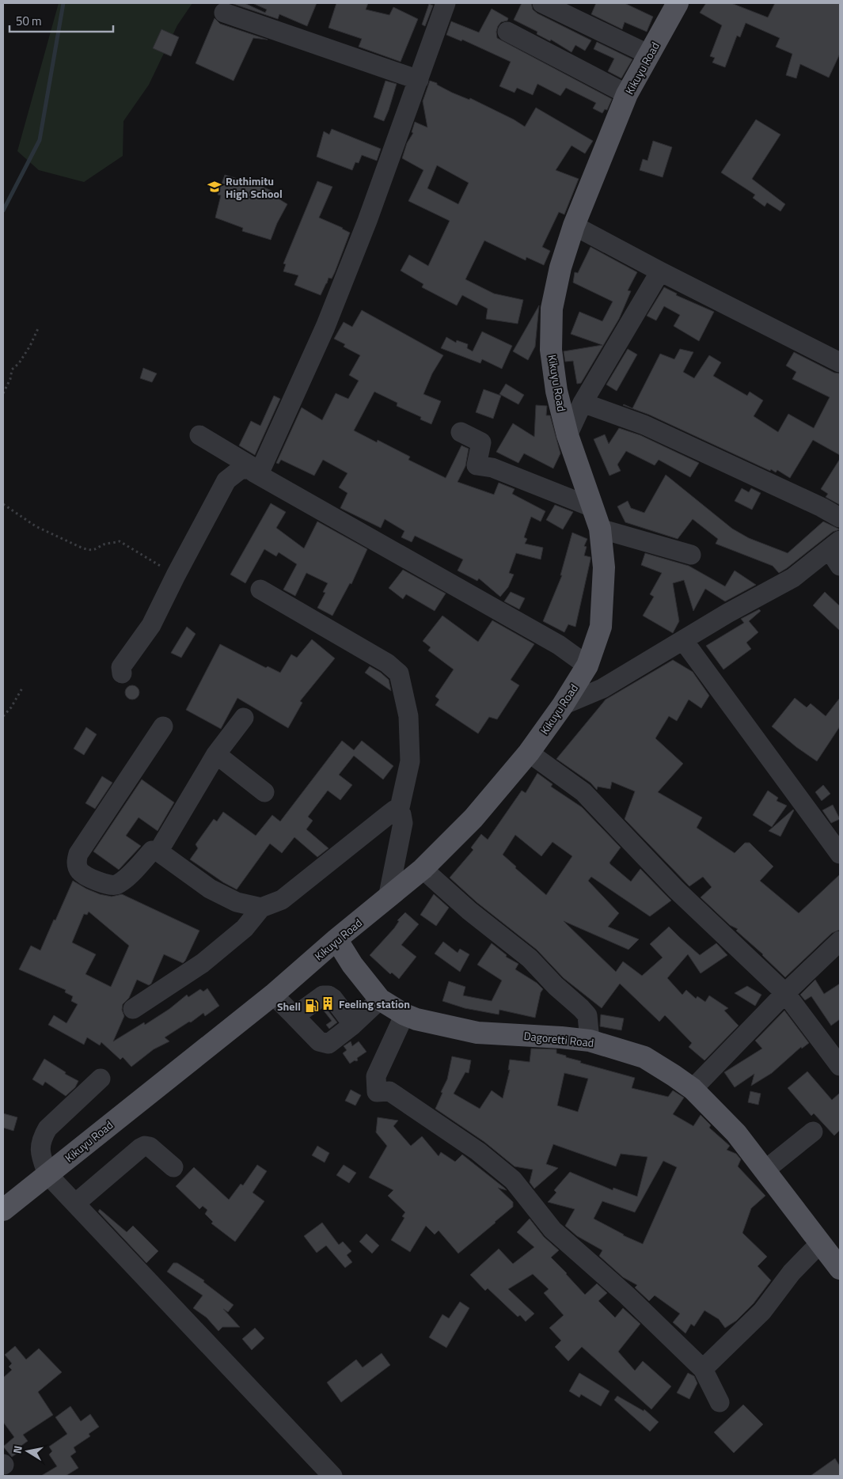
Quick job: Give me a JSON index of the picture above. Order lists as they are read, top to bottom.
{
  "streets": {
    "main road": ["Kikuyu Road", "Dagoretti Road"]
  },
  "crossings": [
    ["Kikuyu Road", "Dagoretti Road"]
  ],
  "places": {
    "school or university": ["Ruthimitu High School"],
    "building": ["Feeling station"],
    "fuel station": ["Shell"]
  },
  "scale_bar": "50 m",
  "north": "left"
}
